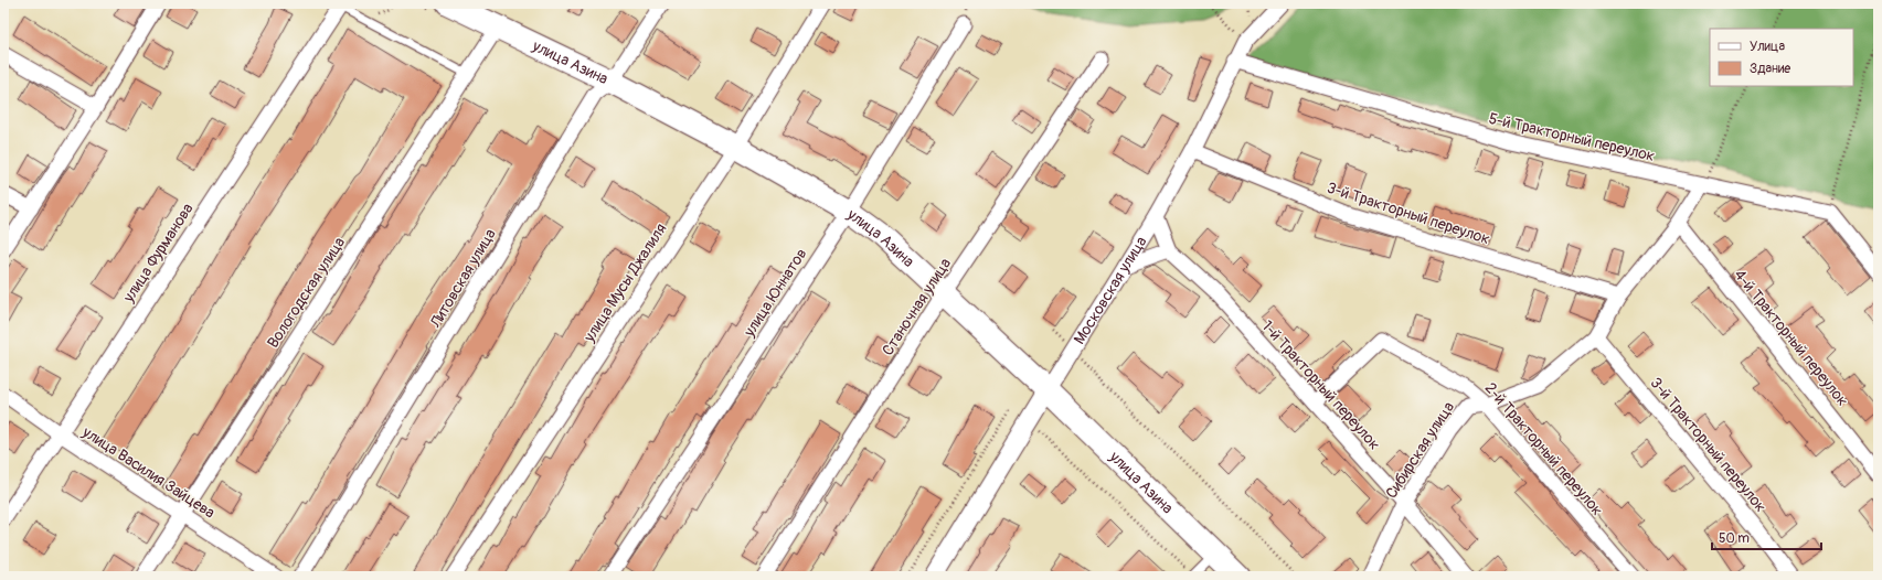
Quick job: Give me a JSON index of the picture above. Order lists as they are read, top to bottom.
{
  "streets": {
    "main road": ["улица Азина"],
    "street": [
      "5-й Тракторный переулок",
      "3-й Тракторный переулок",
      "улица Фурманова",
      "Литовская улица",
      "улица Мусы Джалиля",
      "Московская улица",
      "Вологодская улица",
      "улица Юннатов",
      "Станочная улица",
      "4-й Тракторный переулок",
      "1-й Тракторный переулок",
      "2-й Тракторный переулок",
      "Сибирская улица",
      "улица Василия Зайцева"
    ]
  },
  "crossings": [
    ["улица Азина", "Литовская улица"],
    ["улица Азина", "улица Мусы Джалиля"],
    ["улица Азина", "Московская улица"],
    ["улица Азина", "Вологодская улица"],
    ["улица Азина", "улица Юннатов"],
    ["улица Азина", "Станочная улица"],
    ["5-й Тракторный переулок", "Московская улица"],
    ["5-й Тракторный переулок", "Сибирская улица"],
    ["3-й Тракторный переулок", "Московская улица"],
    ["3-й Тракторный переулок", "Сибирская улица"],
    ["улица Фурманова", "улица Василия Зайцева"],
    ["Московская улица", "1-й Тракторный переулок"],
    ["Вологодская улица", "улица Василия Зайцева"],
    ["4-й Тракторный переулок", "Сибирская улица"],
    ["1-й Тракторный переулок", "2-й Тракторный переулок"],
    ["1-й Тракторный переулок", "Сибирская улица"],
    ["2-й Тракторный переулок", "Сибирская улица"]
  ],
  "legend": ["Улица", "Здание"],
  "scale_bar": "50 m"
}
